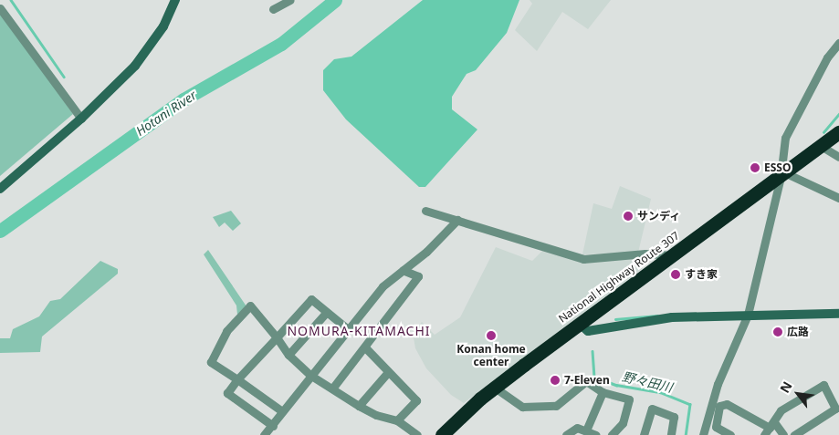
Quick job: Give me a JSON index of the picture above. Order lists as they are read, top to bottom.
{
  "streets": {
    "highway": ["National Highway Route 307"]
  },
  "districts": ["NOMURA-KITAMACHI"],
  "water": ["Hotani River", "野々田川"],
  "places": [
    "ESSO",
    "サンディ",
    "すき家",
    "広路",
    "Konan home center",
    "7-Eleven"
  ],
  "north": "top left"
}
